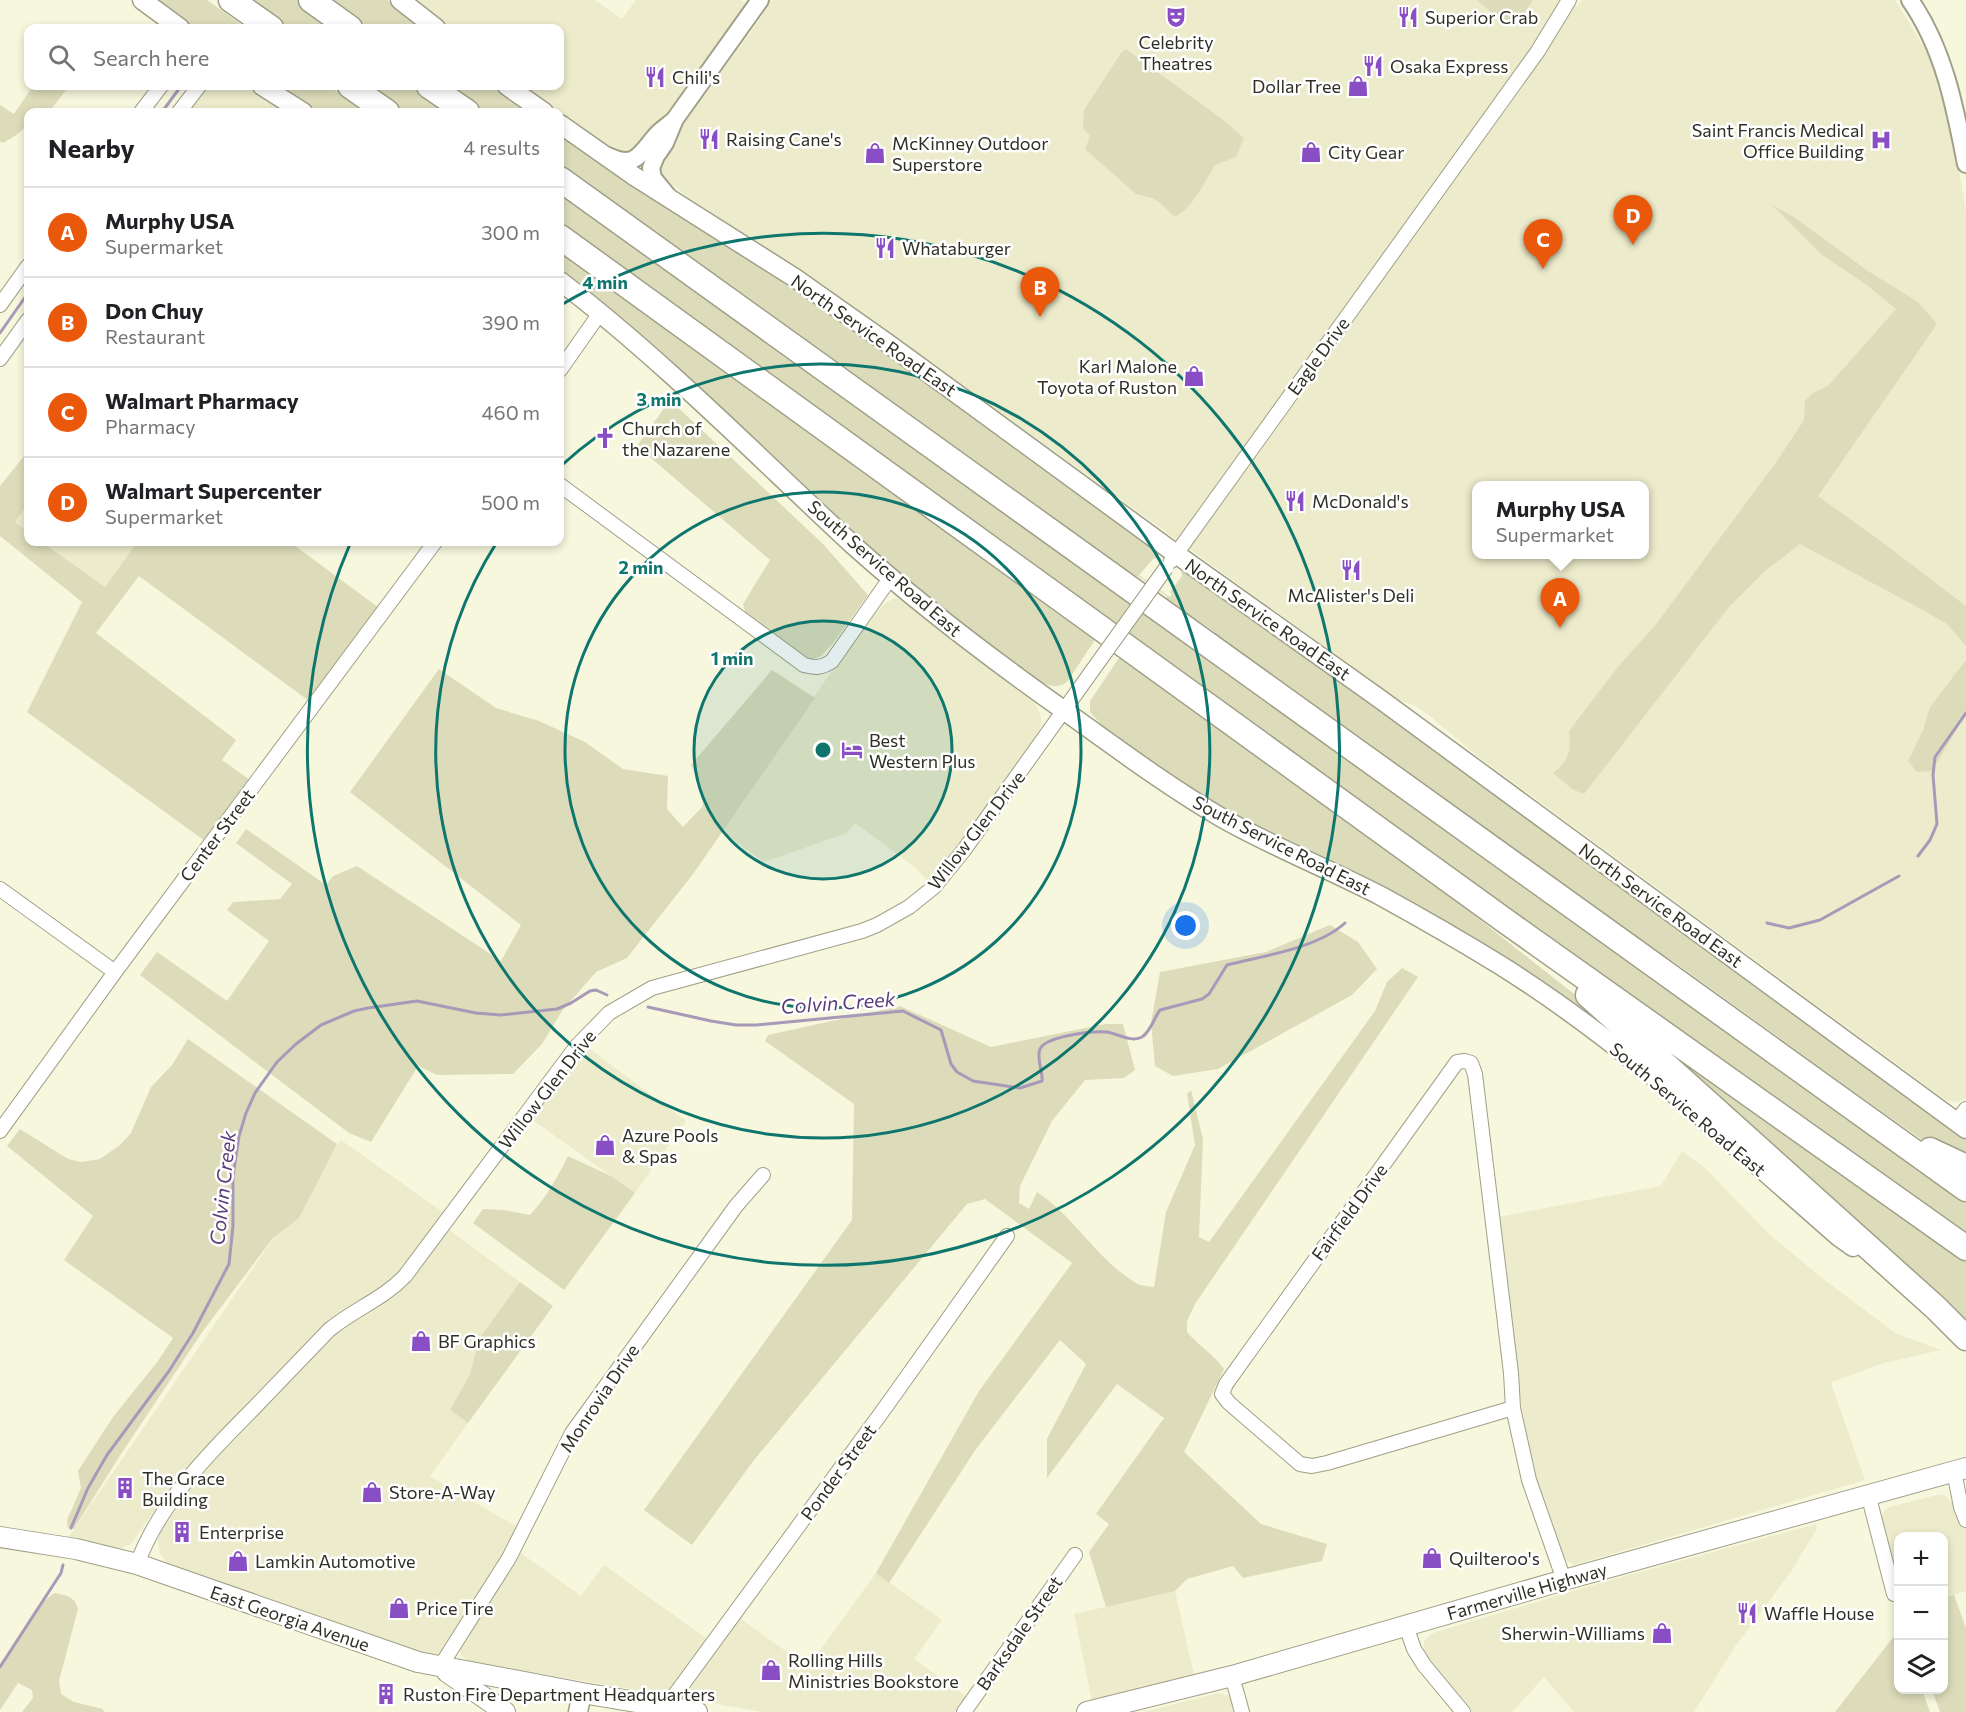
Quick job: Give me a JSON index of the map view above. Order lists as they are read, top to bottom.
{
  "streets": {
    "main road": [
      "North Service Road East",
      "South Service Road East",
      "Farmerville Highway",
      "East Georgia Avenue"
    ],
    "street": [
      "Eagle Drive",
      "Willow Glen Drive",
      "Center Street",
      "Fairfield Drive",
      "Monrovia Drive",
      "Ponder Street",
      "Barksdale Street"
    ]
  },
  "crossings": [
    ["North Service Road East", "Eagle Drive"],
    ["Eagle Drive", "South Service Road East"],
    ["Eagle Drive", "Willow Glen Drive"],
    ["South Service Road East", "Willow Glen Drive"],
    ["Willow Glen Drive", "East Georgia Avenue"],
    ["Fairfield Drive", "Farmerville Highway"],
    ["Monrovia Drive", "East Georgia Avenue"]
  ],
  "water": ["Colvin Creek"],
  "places": {
    "theatre": ["Celebrity Theatres"],
    "restaurant": [
      "Superior Crab",
      "Osaka Express",
      "Chili's",
      "Raising Cane's",
      "Whataburger",
      "McDonald's",
      "McAlister's Deli",
      "Waffle House"
    ],
    "shop": [
      "Dollar Tree",
      "City Gear",
      "McKinney Outdoor Superstore",
      "Karl Malone Toyota of Ruston",
      "Azure Pools & Spas",
      "BF Graphics",
      "Store-A-Way",
      "Quilteroo's",
      "Lamkin Automotive",
      "Price Tire",
      "Sherwin-Williams",
      "Rolling Hills Ministries Bookstore"
    ],
    "hospital": ["Saint Francis Medical Office Building"],
    "church": ["Church of the Nazarene"],
    "hotel": ["Best Western Plus"],
    "building": ["The Grace Building", "Enterprise", "Ruston Fire Department Headquarters"]
  },
  "page": {
    "search": "Search here",
    "heading": ["Nearby", "4 results"],
    "list": [
      {
        "mark": "A",
        "name": "Murphy USA",
        "note": "Supermarket",
        "value": "300 m"
      },
      {
        "mark": "B",
        "name": "Don Chuy",
        "note": "Restaurant",
        "value": "390 m"
      },
      {
        "mark": "C",
        "name": "Walmart Pharmacy",
        "note": "Pharmacy",
        "value": "460 m"
      },
      {
        "mark": "D",
        "name": "Walmart Supercenter",
        "note": "Supermarket",
        "value": "500 m"
      }
    ],
    "pins": [
      "D",
      "C",
      "B",
      "A"
    ],
    "popup": ["Murphy USA", "Supermarket"],
    "map_buttons": ["+", "−"]
  },
  "rings": [
    "4 min",
    "3 min",
    "2 min",
    "1 min"
  ]
}
